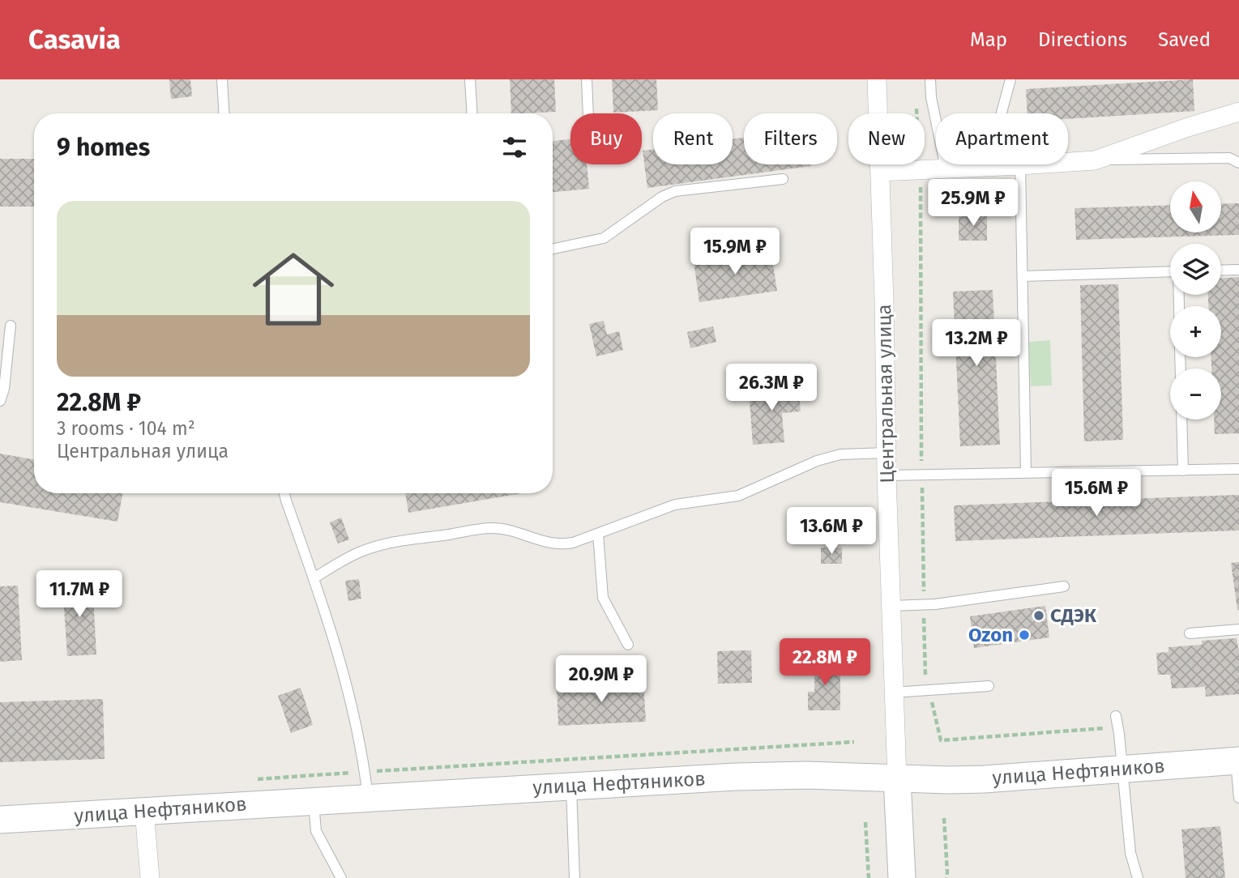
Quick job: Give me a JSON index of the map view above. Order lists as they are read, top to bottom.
{
  "streets": {
    "street": ["Центральная улица", "улица Нефтяников"]
  },
  "crossings": [
    ["Центральная улица", "улица Нефтяников"]
  ],
  "places": ["СДЭК", "Ozon"],
  "north": "top",
  "page": {
    "header": "Casavia",
    "nav": ["Map", "Directions", "Saved"],
    "chip": [
      "Buy",
      "Rent",
      "Filters",
      "New",
      "Apartment"
    ],
    "heading": "9 homes",
    "price": [
      "25.9M ₽",
      "15.9M ₽",
      "13.2M ₽",
      "26.3M ₽",
      "15.6M ₽",
      "13.6M ₽",
      "11.7M ₽",
      "22.8M ₽",
      "20.9M ₽"
    ],
    "map_buttons": ["+", "−"],
    "list": [
      {
        "name": "22.8M ₽",
        "note": "3 rooms · 104 m² · Центральная улица"
      }
    ]
  }
}
